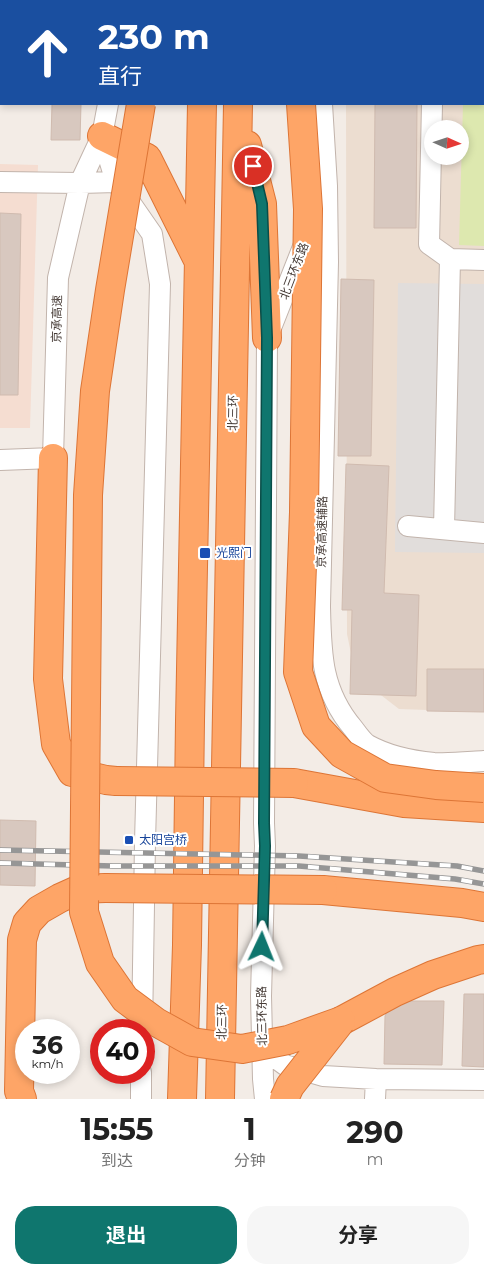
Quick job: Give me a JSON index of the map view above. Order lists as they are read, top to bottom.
{
  "streets": {
    "highway": ["北三环"],
    "street": ["北三环东路", "京承高速", "京承高速辅路"]
  },
  "crossings": [
    ["北三环东路", "京承高速辅路"]
  ],
  "places": {
    "transit": ["光熙门", "太阳宫桥"]
  },
  "north": "right",
  "page": {
    "turn": ["230 m", "直行"],
    "speed": "36 km/h",
    "limit": "40",
    "eta": [
      "15:55",
      "到达",
      "1",
      "分钟",
      "290",
      "m"
    ],
    "buttons": ["退出", "分享"]
  }
}
